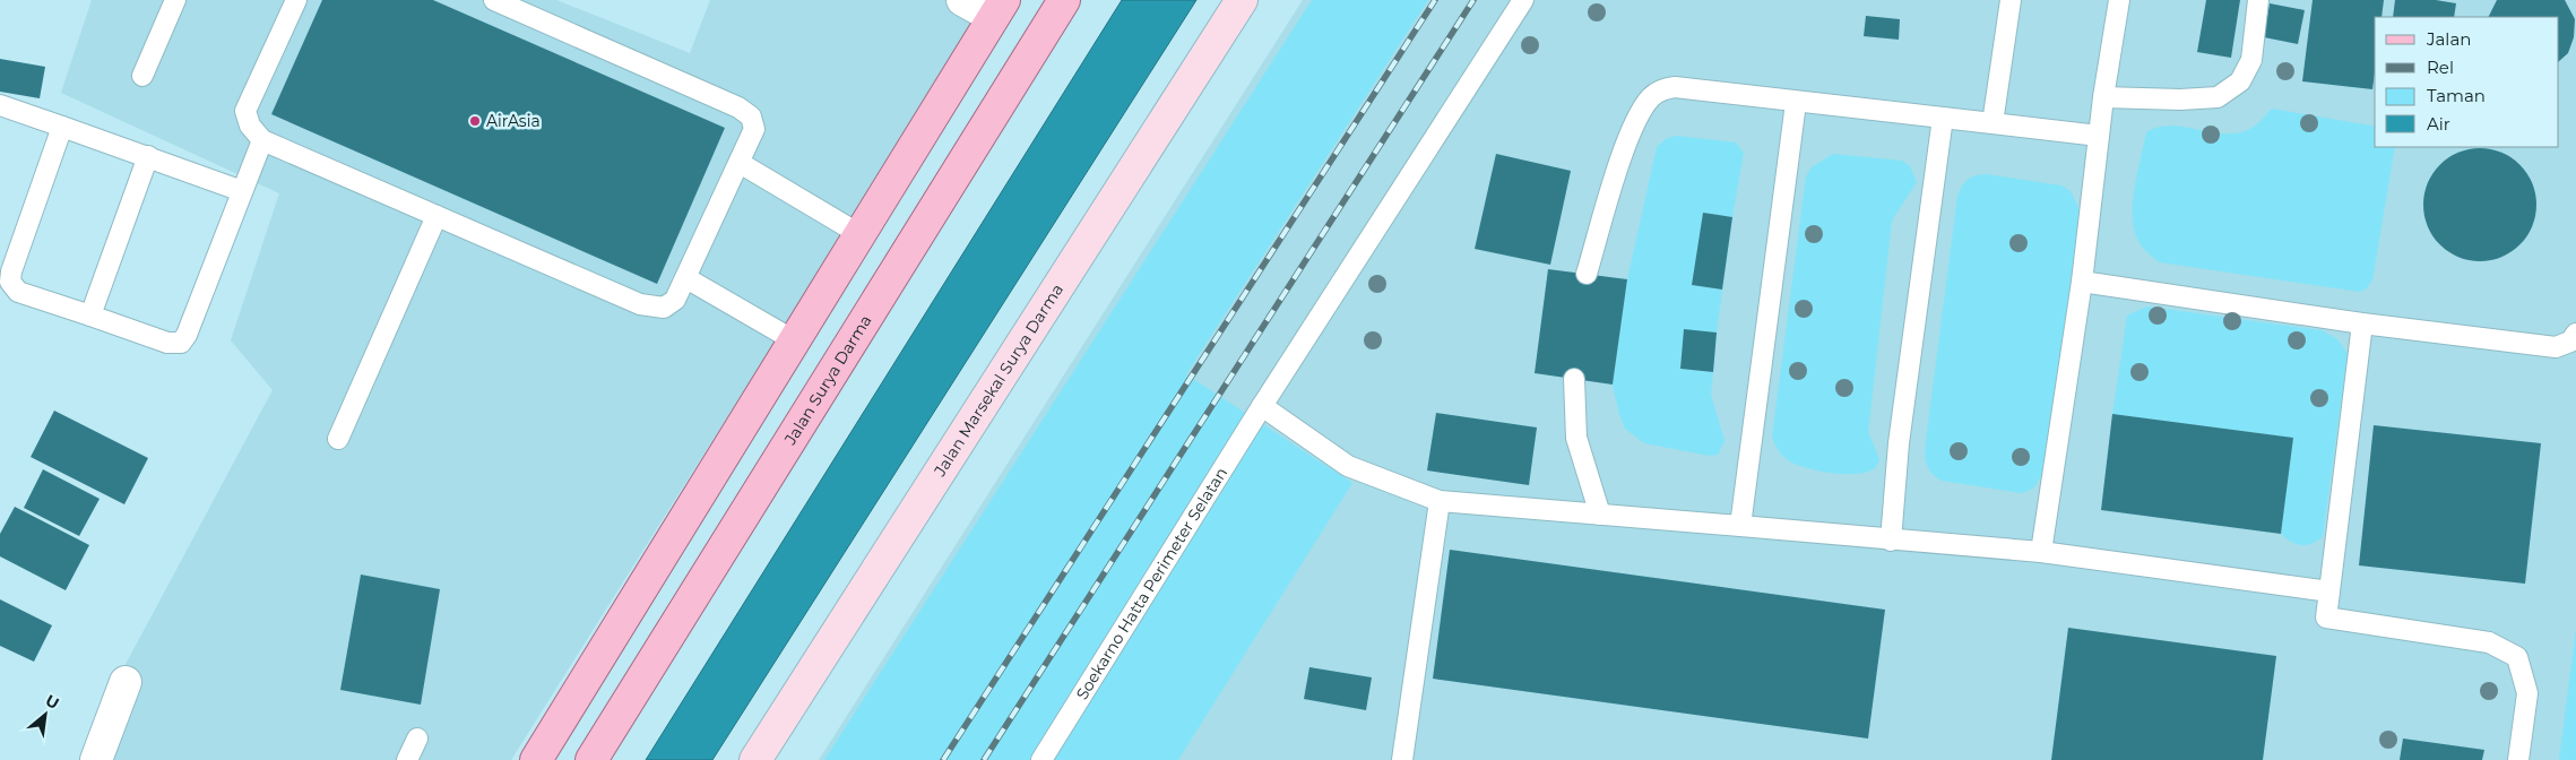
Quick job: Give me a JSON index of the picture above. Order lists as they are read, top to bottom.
{
  "streets": {
    "main road": ["Jalan Surya Darma"],
    "street": ["Jalan Marsekal Surya Darma"],
    "lane": ["Soekarno Hatta Perimeter Selatan"]
  },
  "places": ["AirAsia"],
  "legend": [
    "Jalan",
    "Rel",
    "Taman",
    "Air"
  ],
  "north": "top right"
}
